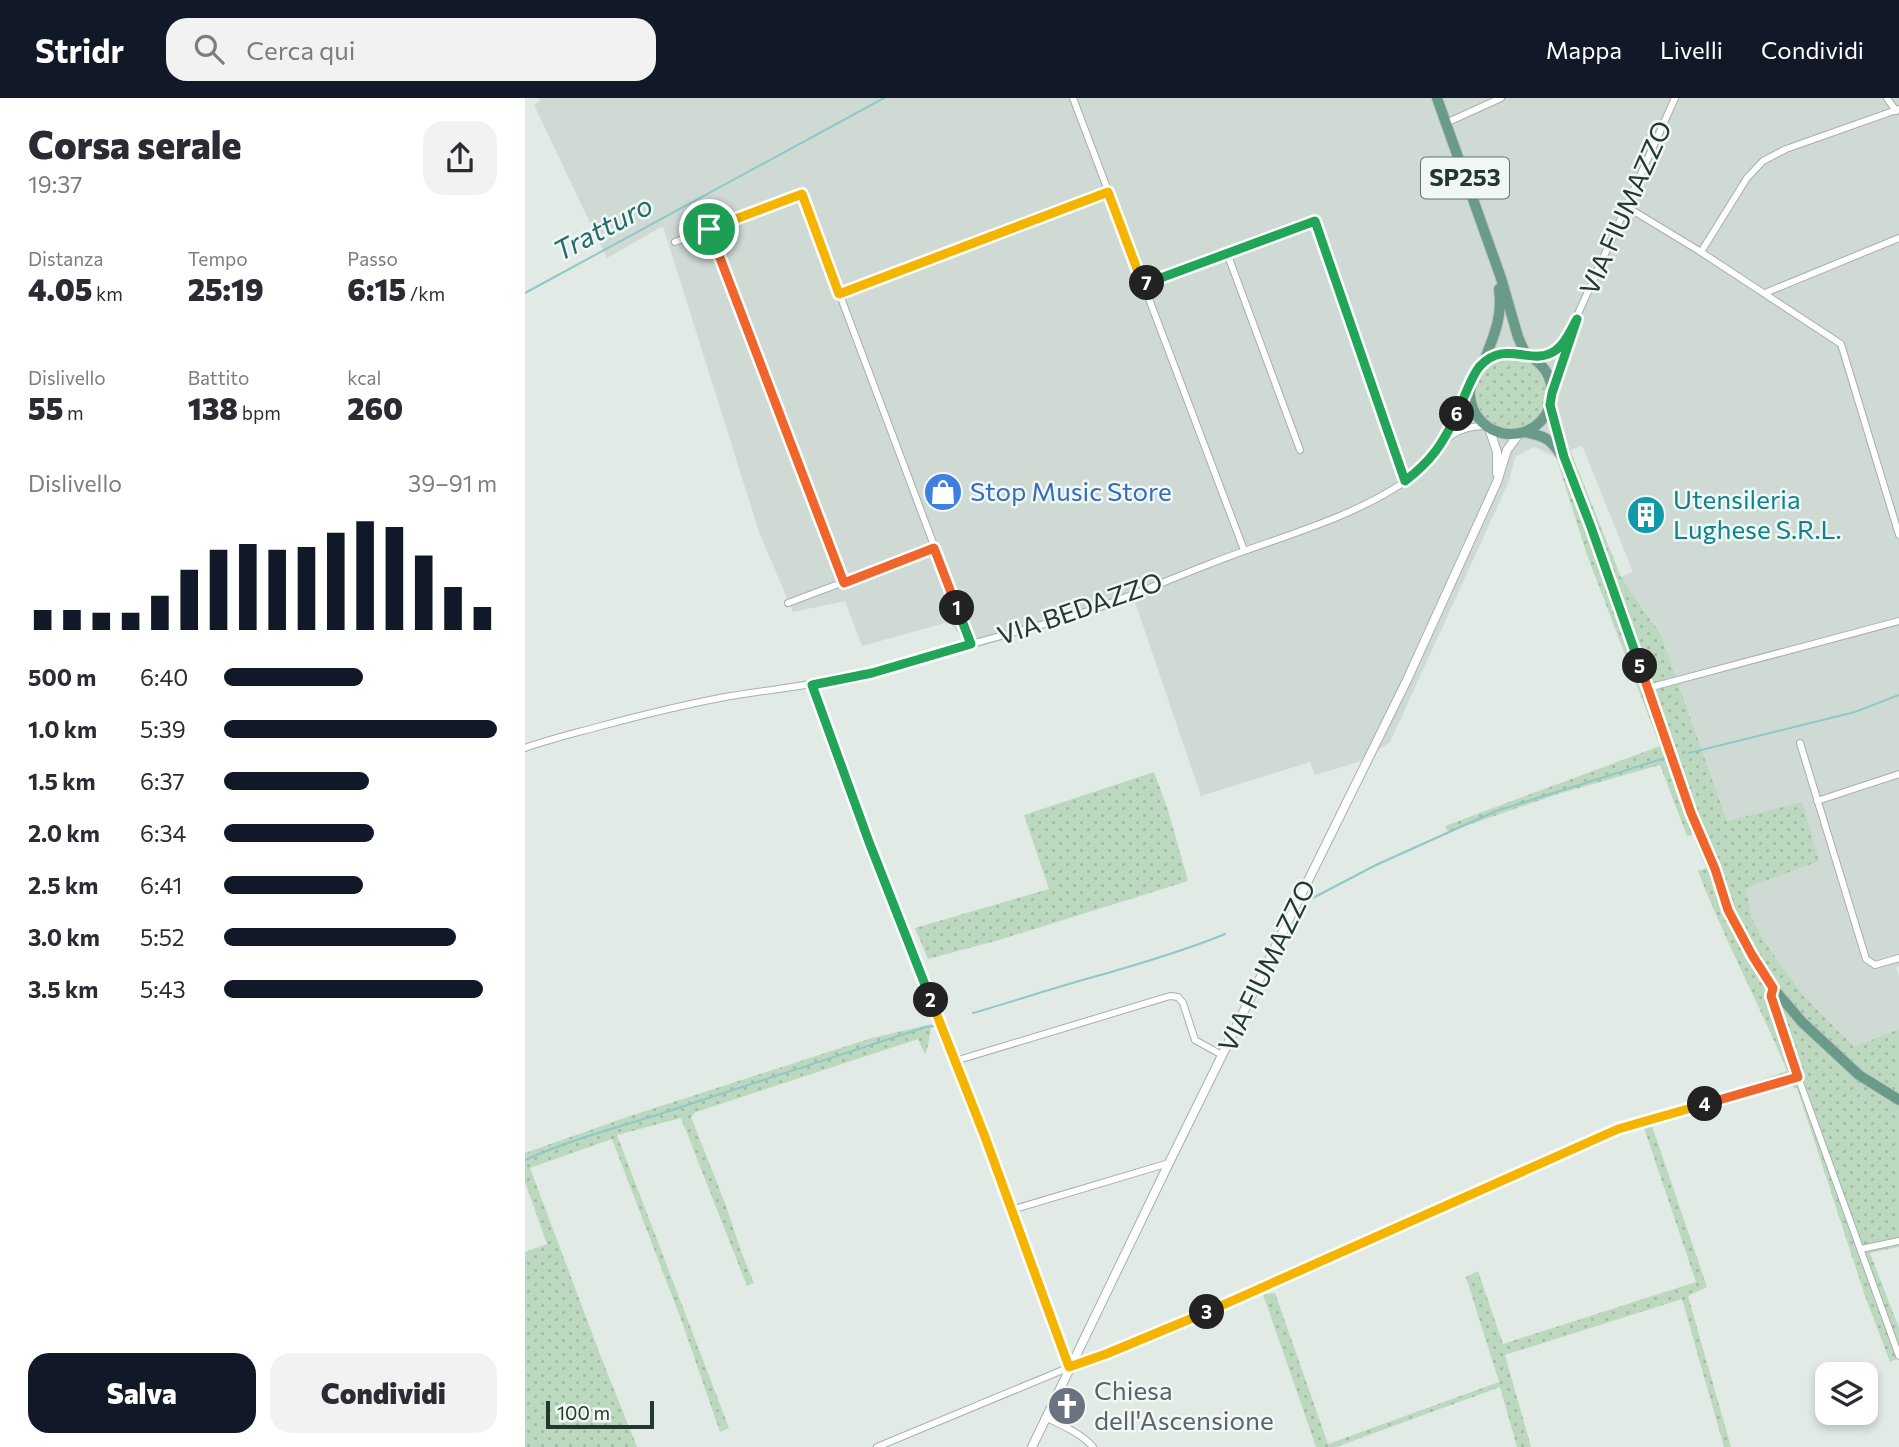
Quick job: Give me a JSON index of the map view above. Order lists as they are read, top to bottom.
{
  "streets": {
    "main road": ["SP253"],
    "street": ["VIA FIUMAZZO", "VIA BEDAZZO"]
  },
  "crossings": [
    ["SP253", "VIA FIUMAZZO"],
    ["SP253", "VIA BEDAZZO"],
    ["VIA FIUMAZZO", "VIA BEDAZZO"]
  ],
  "water": ["Tratturo"],
  "places": {
    "shop": ["Stop Music Store"],
    "building": ["Utensileria Lughese S.R.L."],
    "church": ["Chiesa dell'Ascensione"]
  },
  "scale_bar": "100 m",
  "page": {
    "header": "Stridr",
    "search": "Cerca qui",
    "nav": ["Mappa", "Livelli", "Condividi"],
    "heading": ["Corsa serale", "19:37"],
    "stats": [
      ["Distanza", "4.05 km"],
      ["Tempo", "25:19"],
      ["Passo", "6:15 /km"],
      ["Dislivello", "55 m"],
      ["Battito", "138 bpm"],
      ["kcal", "260"]
    ],
    "pins": [
      "7",
      "6",
      "1",
      "5",
      "2",
      "4",
      "3"
    ],
    "chart": ["Dislivello", "39–91 m"],
    "list": [
      {
        "name": "500 m",
        "note": "6:40"
      },
      {
        "name": "1.0 km",
        "note": "5:39"
      },
      {
        "name": "1.5 km",
        "note": "6:37"
      },
      {
        "name": "2.0 km",
        "note": "6:34"
      },
      {
        "name": "2.5 km",
        "note": "6:41"
      },
      {
        "name": "3.0 km",
        "note": "5:52"
      },
      {
        "name": "3.5 km",
        "note": "5:43"
      }
    ],
    "buttons": ["Salva", "Condividi"],
    "scale": "100 m"
  }
}
